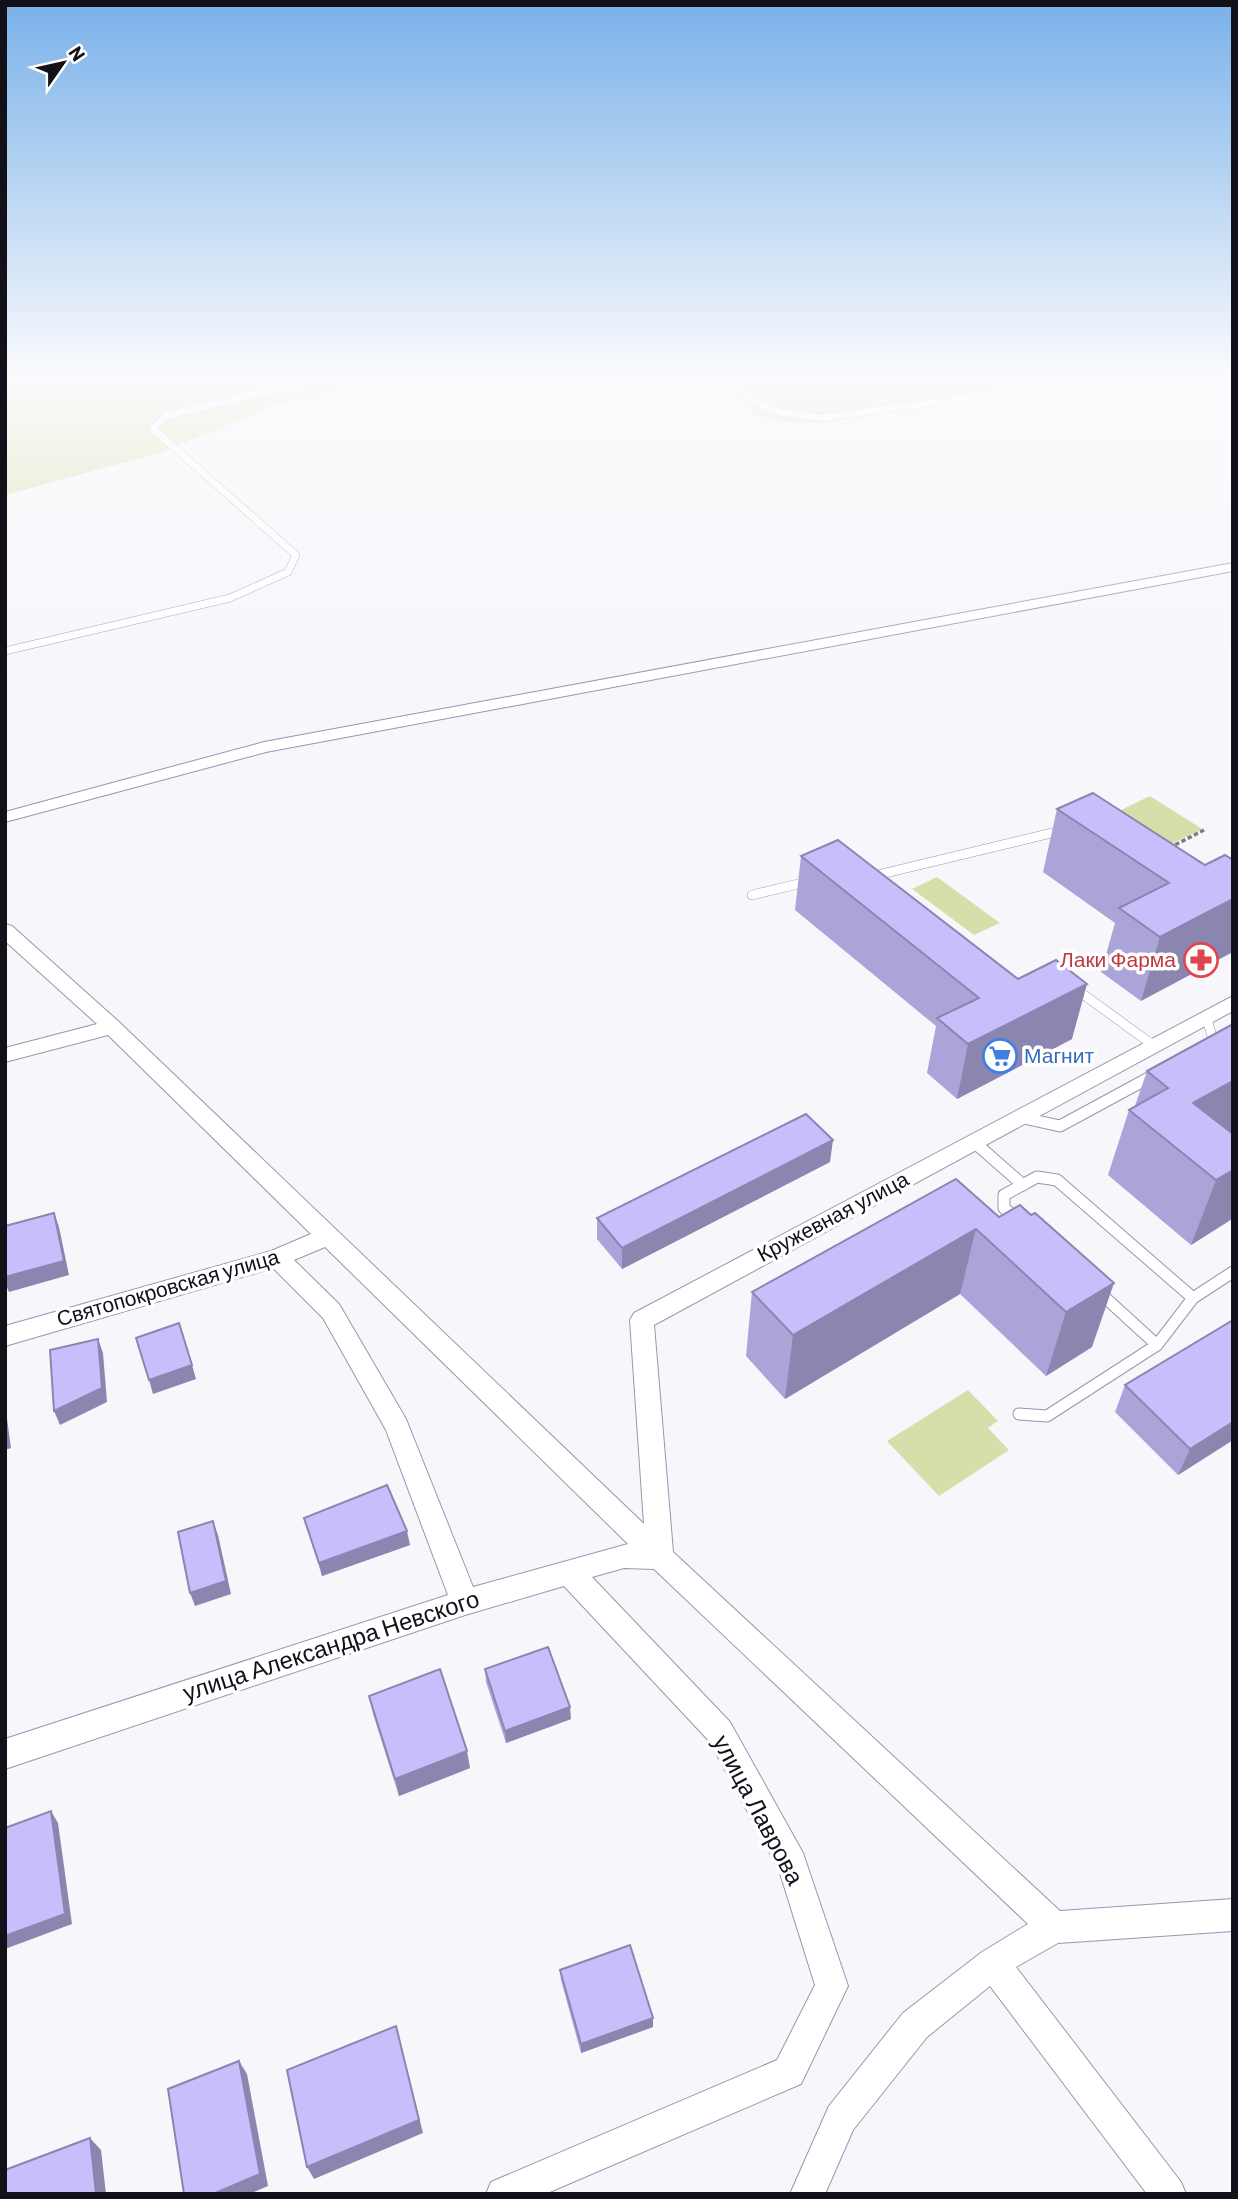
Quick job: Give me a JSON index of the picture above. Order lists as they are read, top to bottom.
{
  "streets": {
    "street": [
      "Кружевная улица",
      "Святопокровская улица",
      "улица Александра Невского",
      "улица Лаврова"
    ]
  },
  "crossings": [
    ["Кружевная улица", "улица Александра Невского"],
    ["улица Александра Невского", "улица Лаврова"]
  ],
  "places": {
    "pharmacy": ["Лаки Фарма"],
    "supermarket": ["Магнит"]
  },
  "north": "top right"
}
